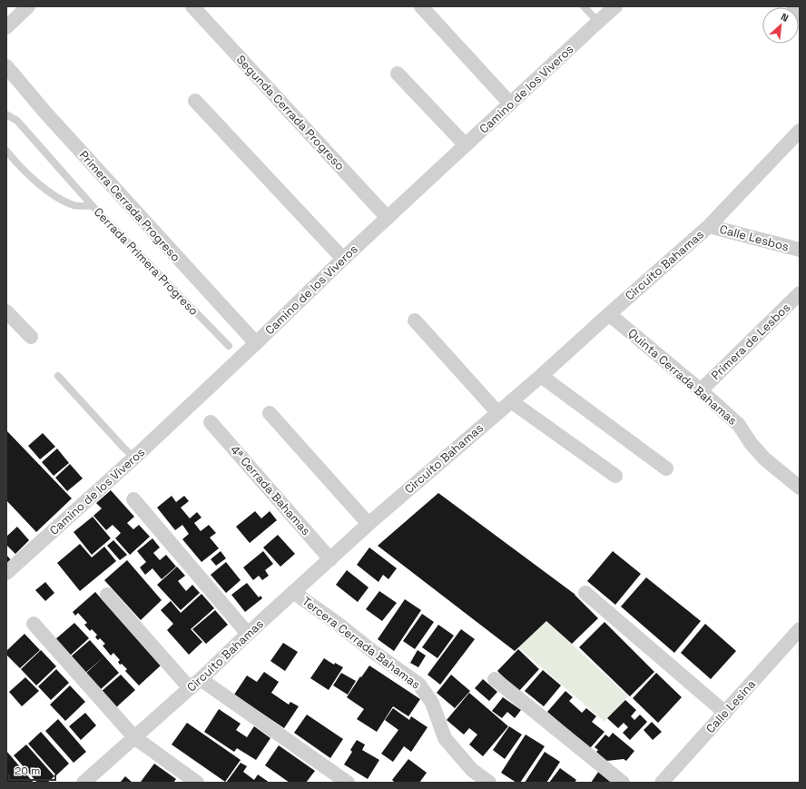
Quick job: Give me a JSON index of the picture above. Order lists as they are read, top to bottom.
{
  "streets": {
    "street": [
      "Camino de los Viveros",
      "Segunda Cerrada Progreso",
      "Primera Cerrada Progreso",
      "Calle Lesbos",
      "Circuito Bahamas",
      "Primera de Lesbos",
      "Quinta Cerrada Bahamas",
      "4ª Cerrada Bahamas",
      "Tercera Cerrada Bahamas",
      "Calle Lesina"
    ],
    "lane": ["Cerrada Primera Progreso"]
  },
  "crossings": [
    ["Camino de los Viveros", "Segunda Cerrada Progreso"],
    ["Camino de los Viveros", "Primera Cerrada Progreso"],
    ["Calle Lesbos", "Circuito Bahamas"],
    ["Circuito Bahamas", "Quinta Cerrada Bahamas"],
    ["Circuito Bahamas", "4ª Cerrada Bahamas"],
    ["Circuito Bahamas", "Tercera Cerrada Bahamas"],
    ["Primera de Lesbos", "Quinta Cerrada Bahamas"]
  ],
  "scale_bar": "20 m",
  "north": "top right"
}
